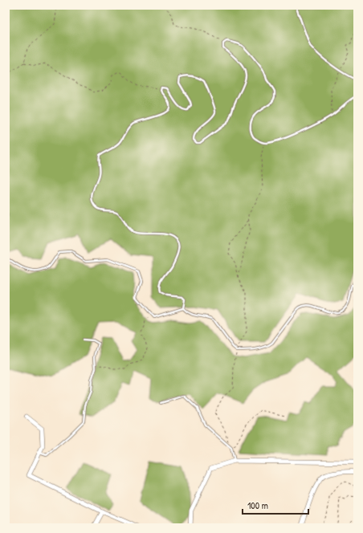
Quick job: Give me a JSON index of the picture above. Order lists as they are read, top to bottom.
{
  "scale_bar": "100 m"
}
